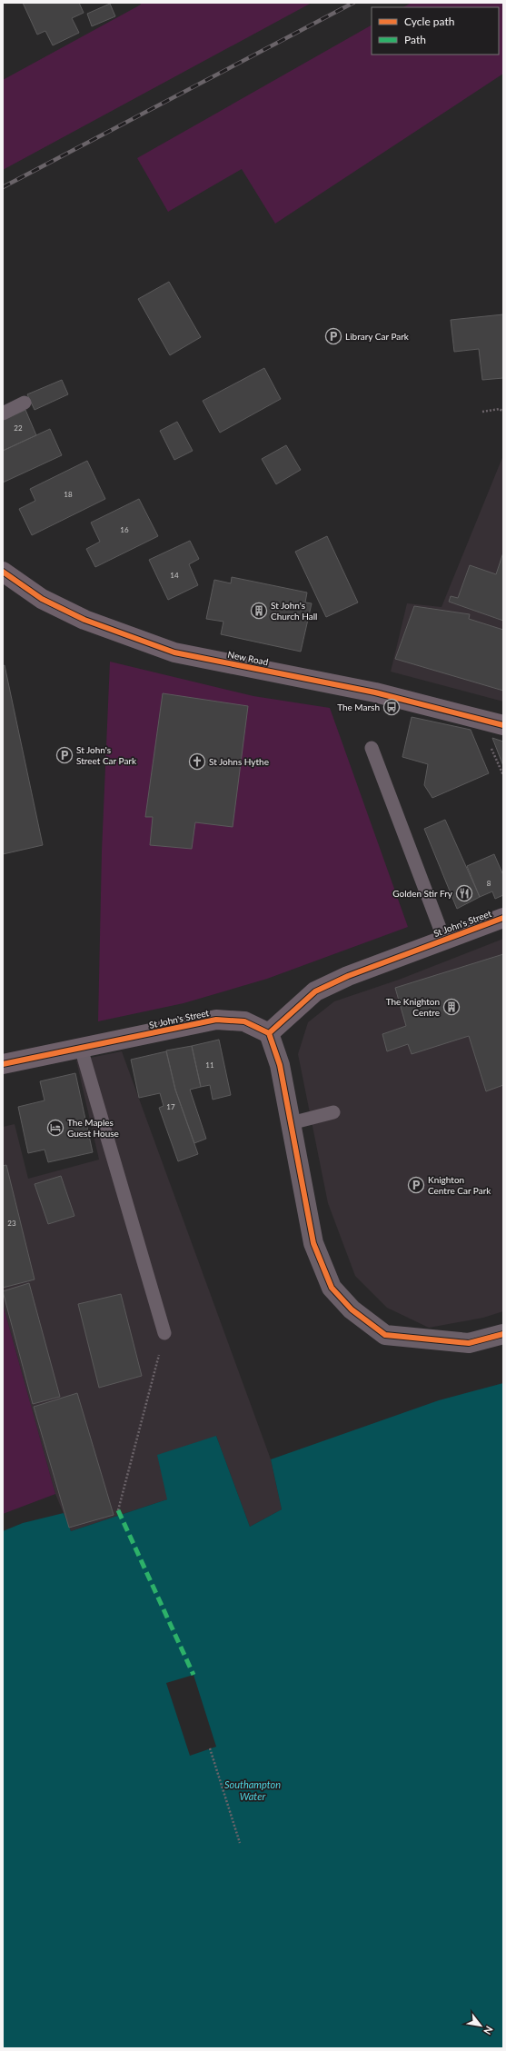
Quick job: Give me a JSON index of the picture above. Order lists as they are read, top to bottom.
{
  "streets": {
    "street": ["New Road", "St John's Street"]
  },
  "water": ["Southampton Water"],
  "places": {
    "parking": ["Library Car Park", "St John's Street Car Park", "Knighton Centre Car Park"],
    "building": ["St John's Church Hall", "The Knighton Centre"],
    "bus stop": ["The Marsh"],
    "church": ["St Johns Hythe"],
    "restaurant": ["Golden Stir Fry"],
    "hotel": ["The Maples Guest House"]
  },
  "house_numbers": [
    "22",
    "18",
    "16",
    "14",
    "8",
    "11",
    "17",
    "23"
  ],
  "legend": ["Cycle path", "Path"],
  "north": "bottom right"
}
